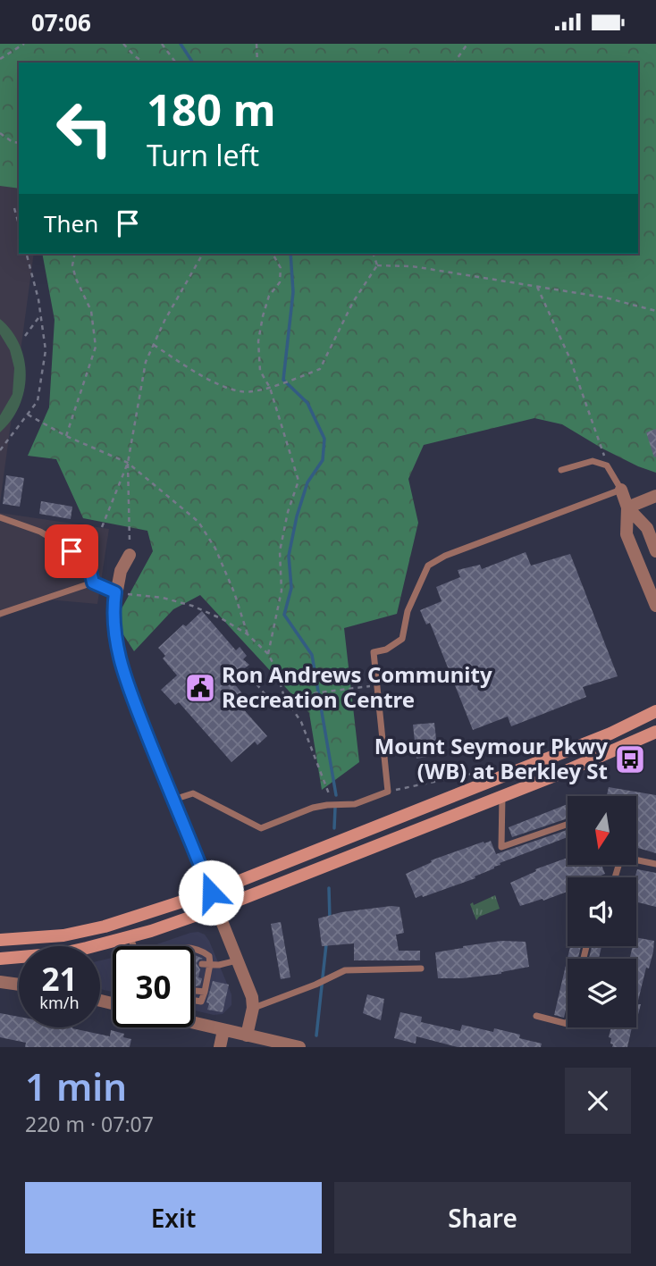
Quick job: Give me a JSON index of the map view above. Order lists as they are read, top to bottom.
{
  "places": {
    "public building": ["Ron Andrews Community Recreation Centre"],
    "bus stop": ["Mount Seymour Pkwy (WB) at Berkley St"]
  },
  "north": "bottom",
  "page": {
    "status": "07:06",
    "turn": ["180 m", "Turn left"],
    "then": "Then",
    "speed": "21 km/h",
    "limit": "30",
    "heading": ["1 min", "220 m · 07:07"],
    "buttons": ["Exit", "Share"]
  }
}
